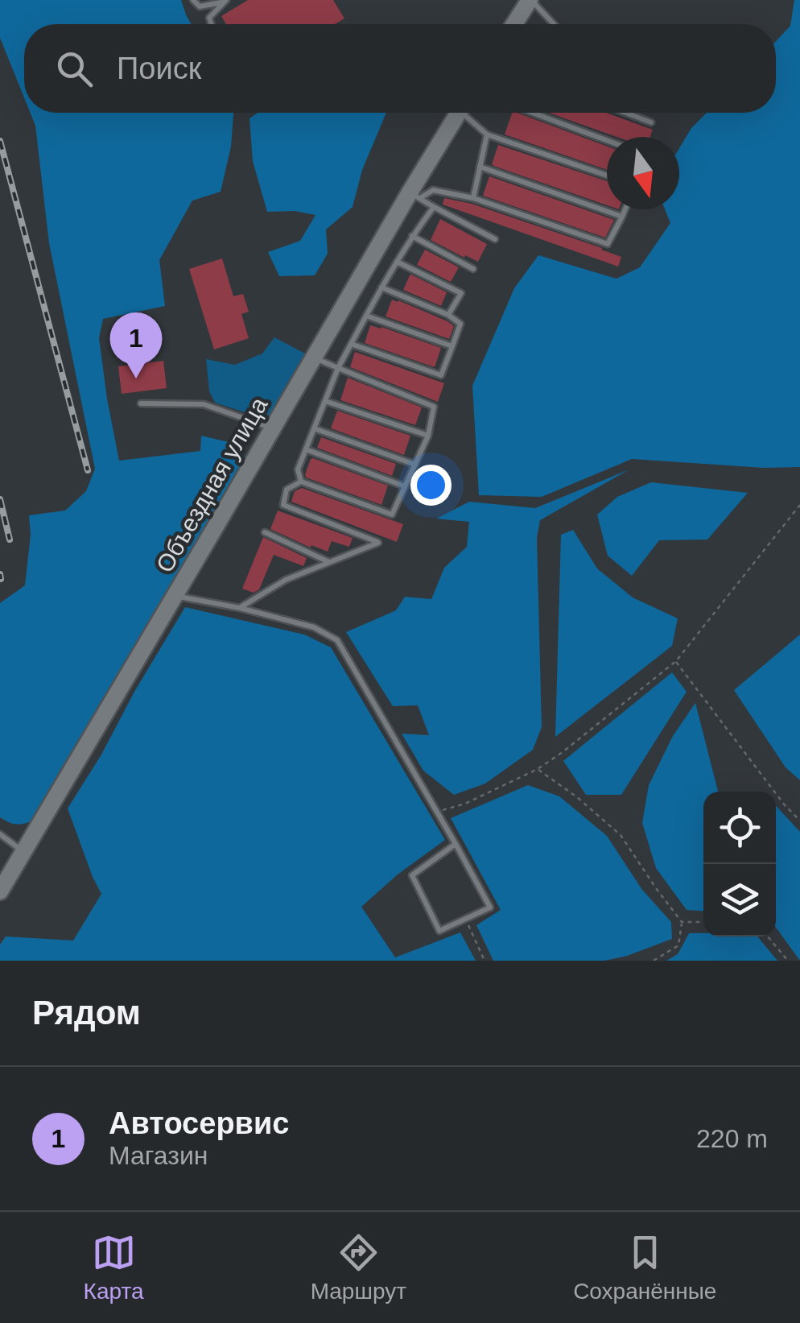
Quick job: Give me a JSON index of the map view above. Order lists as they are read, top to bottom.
{
  "streets": {
    "main road": ["Объездная улица"]
  },
  "north": "bottom",
  "page": {
    "search": "Поиск",
    "pins": "1",
    "heading": "Рядом",
    "list": [
      {
        "mark": "1",
        "name": "Автосервис",
        "note": "Магазин",
        "value": "220 m"
      }
    ],
    "nav": ["Карта", "Маршрут", "Сохранённые"]
  }
}
